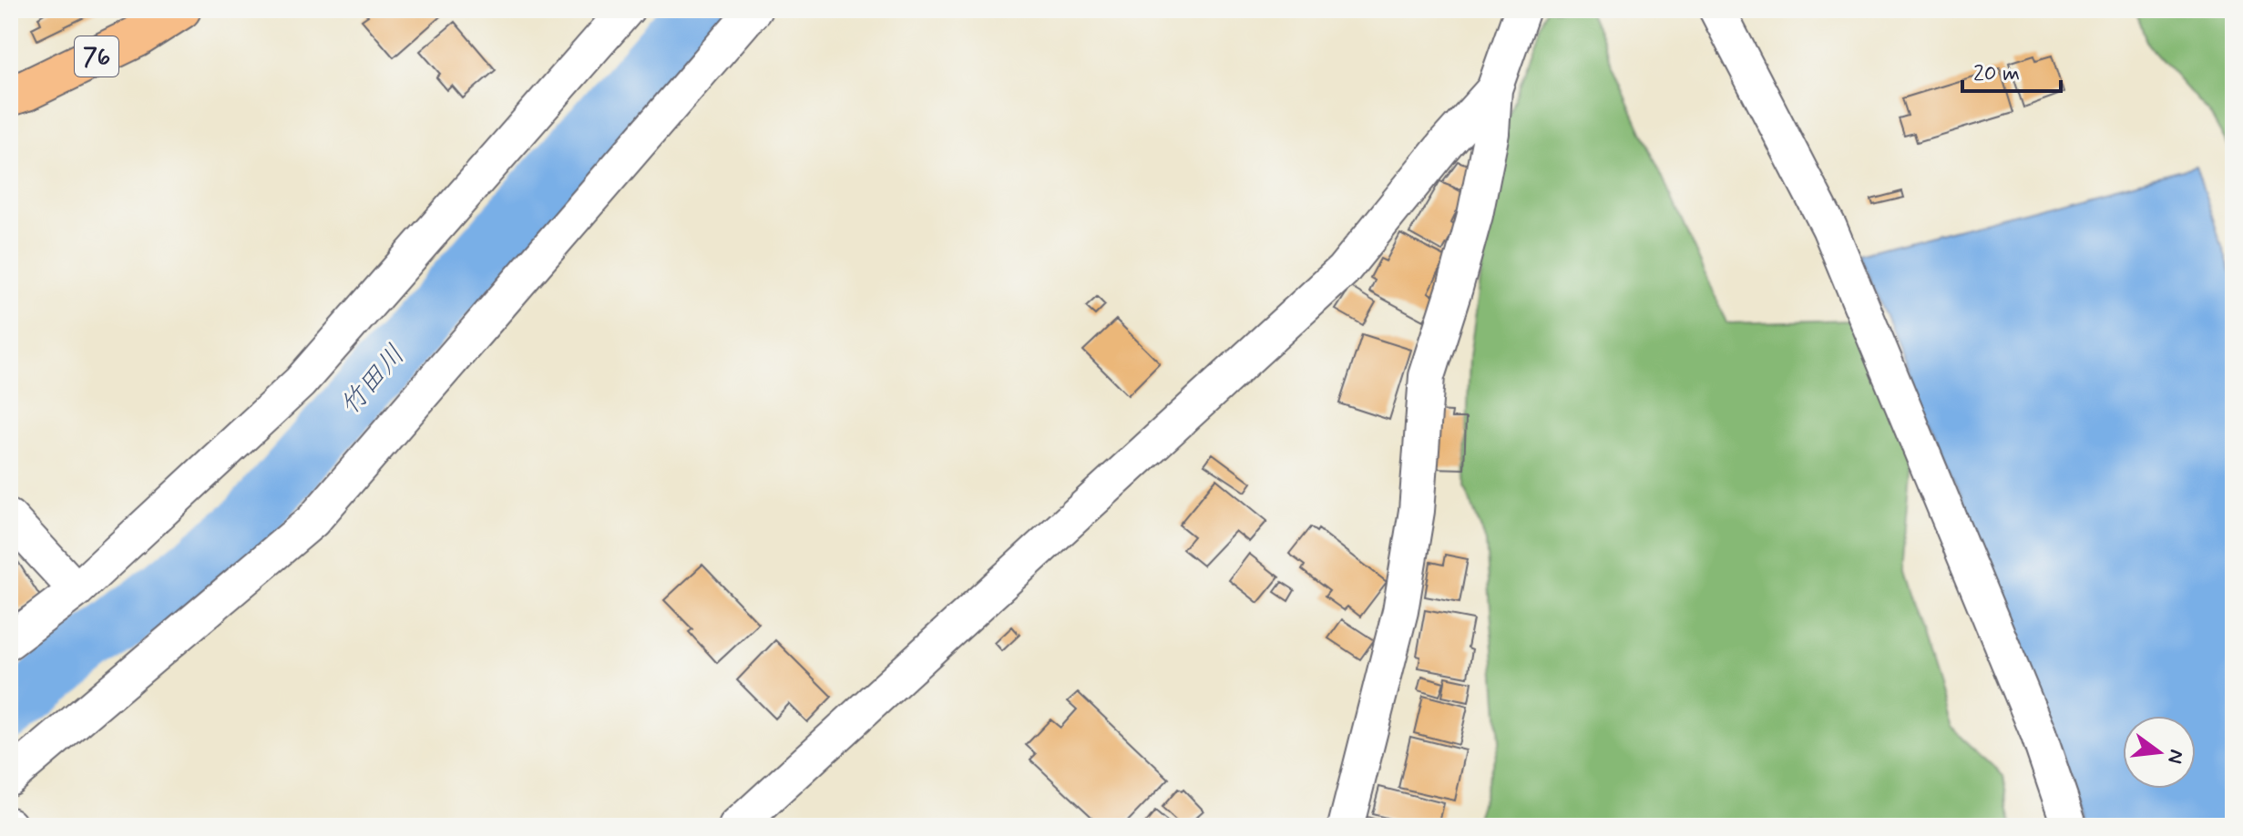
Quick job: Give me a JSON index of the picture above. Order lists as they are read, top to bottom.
{
  "streets": {
    "main road": ["76"]
  },
  "water": ["竹田川"],
  "scale_bar": "20 m",
  "north": "right"
}
